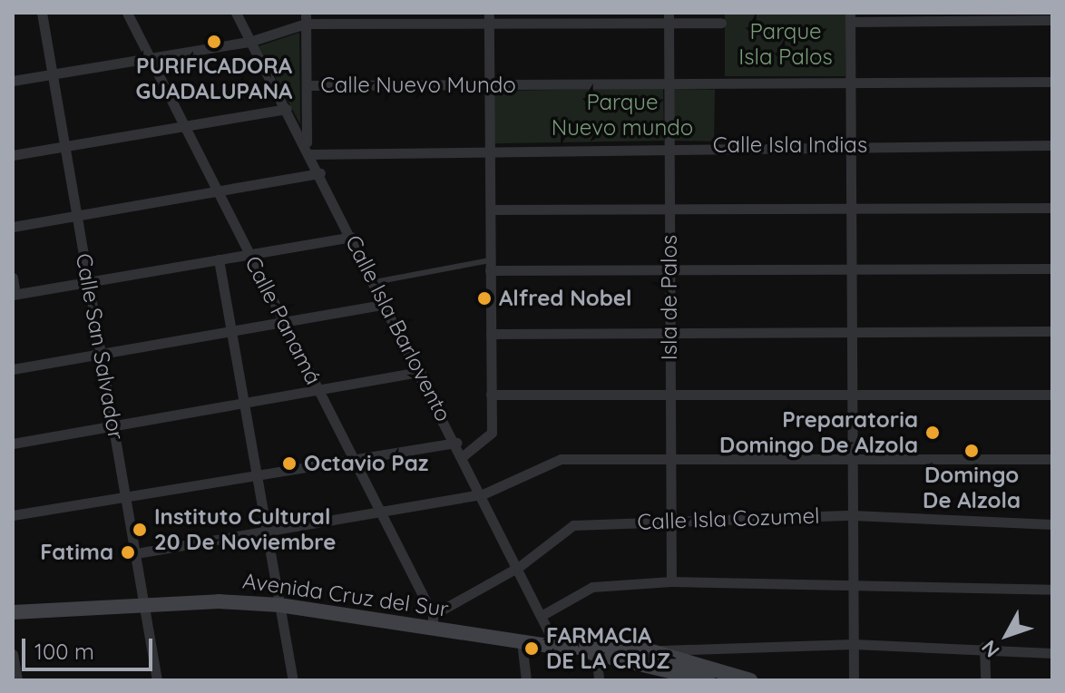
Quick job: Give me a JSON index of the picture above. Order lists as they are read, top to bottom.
{
  "streets": {
    "main road": ["Avenida Cruz del Sur"],
    "street": [
      "Calle Nuevo Mundo",
      "Calle Isla Indias",
      "Isla de Palos",
      "Calle Panamá",
      "Calle Isla Barlovento",
      "Calle San Salvador",
      "Calle Isla Cozumel"
    ]
  },
  "crossings": [
    ["Calle Nuevo Mundo", "Isla de Palos"],
    ["Calle Isla Indias", "Isla de Palos"],
    ["Calle Isla Indias", "Calle Isla Barlovento"],
    ["Isla de Palos", "Calle Isla Cozumel"],
    ["Calle Panamá", "Calle Isla Cozumel"],
    ["Calle Panamá", "Avenida Cruz del Sur"],
    ["Calle Isla Barlovento", "Calle Isla Cozumel"],
    ["Calle Isla Barlovento", "Avenida Cruz del Sur"],
    ["Calle San Salvador", "Avenida Cruz del Sur"],
    ["Calle Isla Cozumel", "Avenida Cruz del Sur"]
  ],
  "parks": ["Parque Isla Palos", "Parque Nuevo mundo"],
  "places": [
    "PURIFICADORA GUADALUPANA",
    "Alfred Nobel",
    "Preparatoria Domingo De Alzola",
    "Domingo De Alzola",
    "Octavio Paz",
    "Instituto Cultural 20 De Noviembre",
    "Fatima",
    "FARMACIA DE LA CRUZ"
  ],
  "scale_bar": "100 m",
  "north": "bottom left"
}
